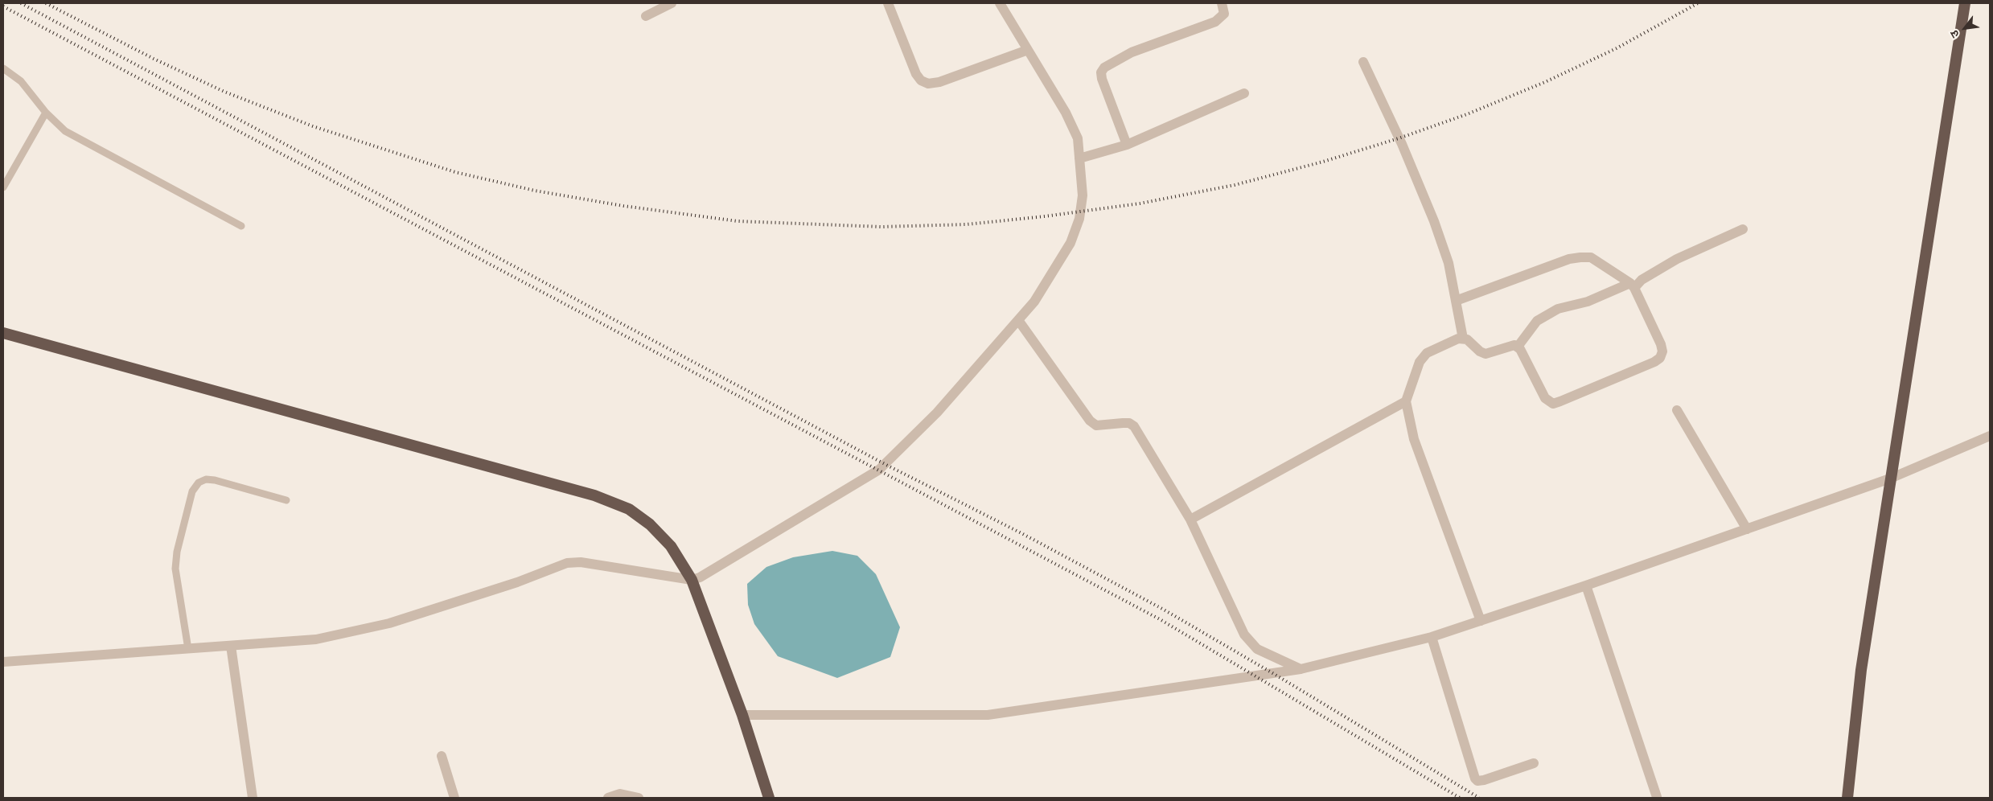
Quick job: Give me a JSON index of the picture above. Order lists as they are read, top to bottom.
{
  "north": "bottom left"
}
